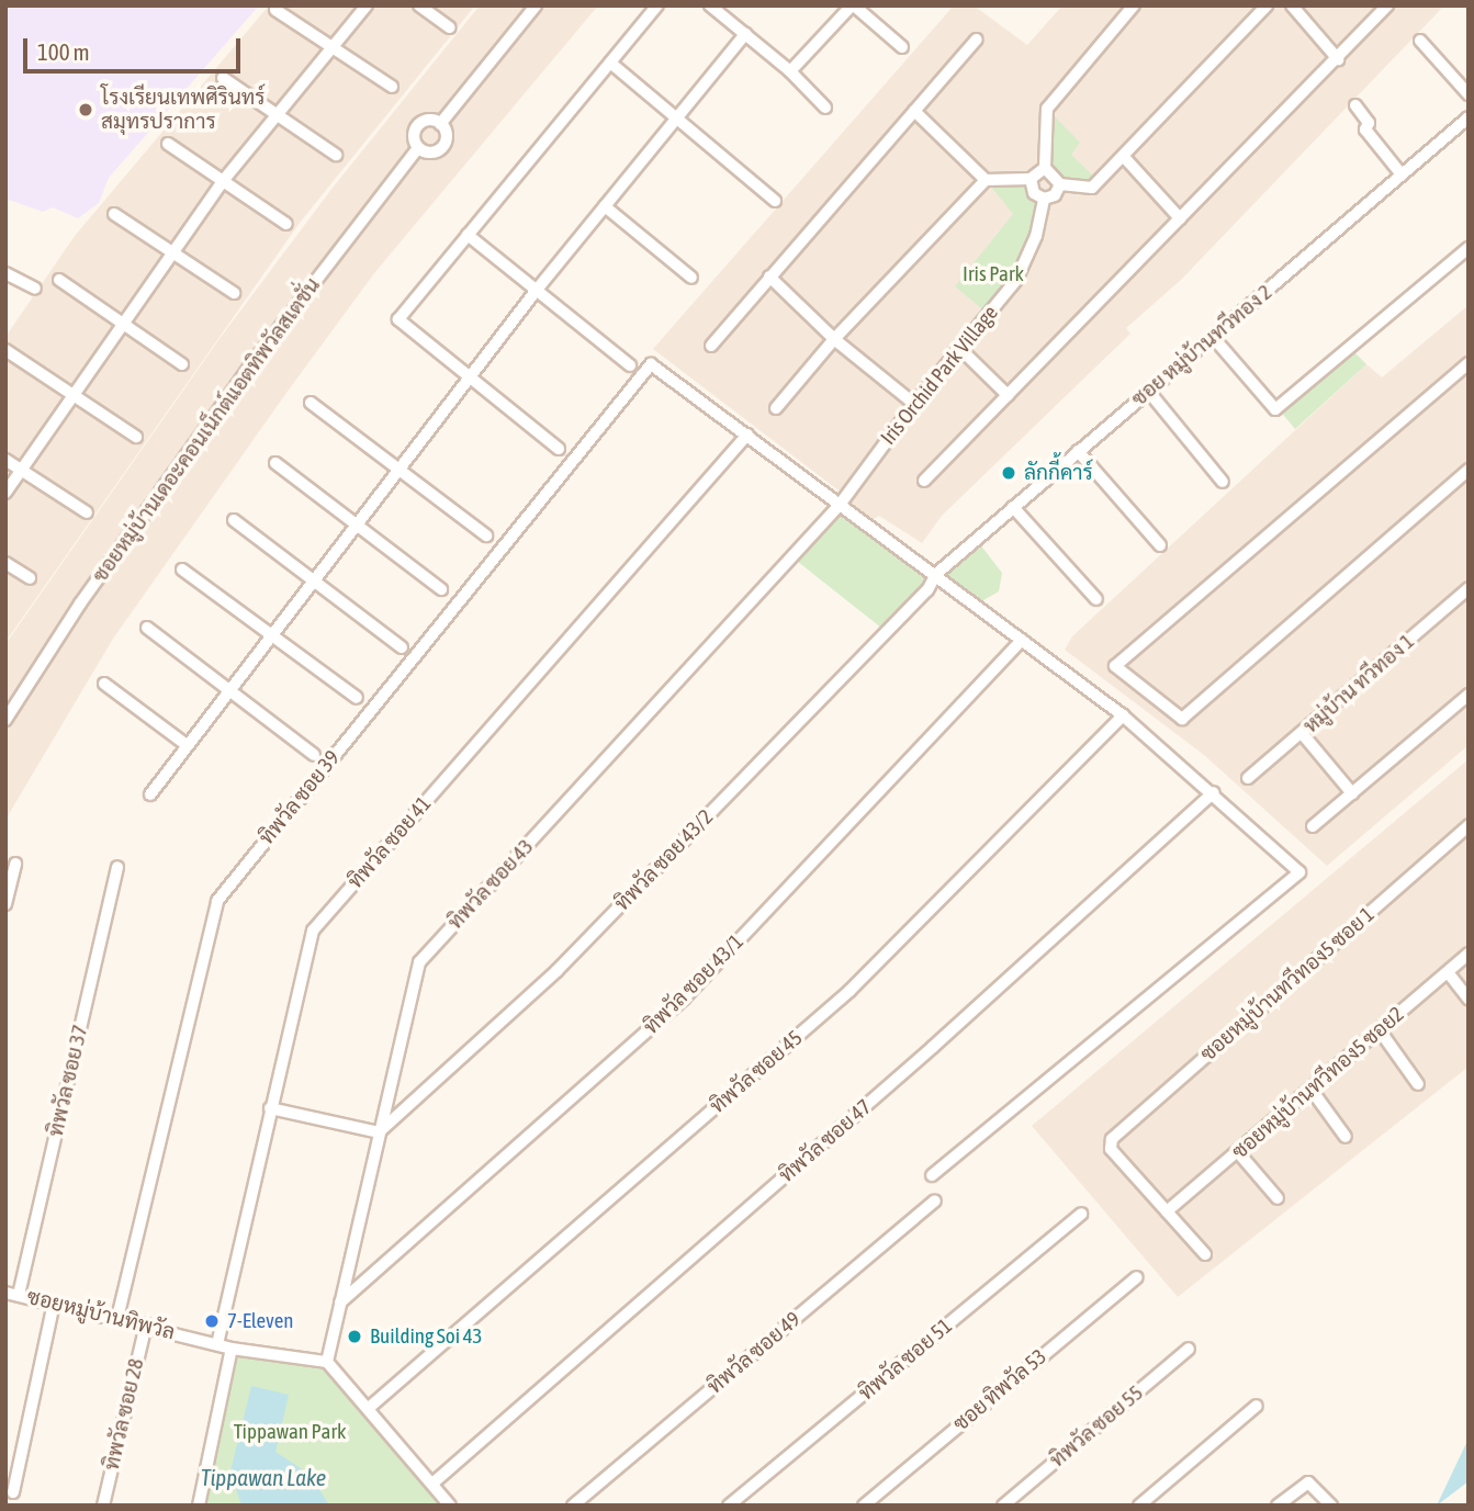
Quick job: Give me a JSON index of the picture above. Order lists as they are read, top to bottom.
{
  "streets": {
    "street": [
      "ซอย หมู่บ้านทวีทอง 2",
      "Iris Orchid Park Village",
      "ซอยหมู่บ้านเดอะคอนเน็กต์แอตทิพวัลสเตชั่น",
      "หมู่บ้าน ทวีทอง 1",
      "ทิพวัล ซอย 39",
      "ทิพวัล ซอย 41",
      "ทิพวัล ซอย 43/2",
      "ทิพวัล ซอย 43",
      "ทิพวัล ซอย 43/1",
      "ซอยหมู่บ้านทวีทอง5 ซอย 1",
      "ทิพวัล ซอย 45",
      "ทิพวัล ซอย 37",
      "ซอยหมู่บ้านทวีทอง5 ซอย2",
      "ทิพวัล ซอย 47",
      "ซอยหมู่บ้านทิพวัล",
      "ทิพวัล ซอย 49",
      "ทิพวัล ซอย 51",
      "ซอย ทิพวัล 53",
      "ทิพวัล ซอย 28",
      "ทิพวัล ซอย 55"
    ]
  },
  "crossings": [
    ["ซอย หมู่บ้านทวีทอง 2", "ทิพวัล ซอย 43/2"],
    ["Iris Orchid Park Village", "ทิพวัล ซอย 43"],
    ["ทิพวัล ซอย 39", "ทิพวัล ซอย 41"],
    ["ทิพวัล ซอย 39", "ซอยหมู่บ้านทิพวัล"],
    ["ทิพวัล ซอย 41", "ซอยหมู่บ้านทิพวัล"],
    ["ทิพวัล ซอย 43/2", "ทิพวัล ซอย 43"],
    ["ทิพวัล ซอย 43", "ทิพวัล ซอย 43/1"],
    ["ทิพวัล ซอย 43", "ซอยหมู่บ้านทิพวัล"],
    ["ซอยหมู่บ้านทวีทอง5 ซอย 1", "ซอยหมู่บ้านทวีทอง5 ซอย2"],
    ["ทิพวัล ซอย 37", "ซอยหมู่บ้านทิพวัล"],
    ["ซอยหมู่บ้านทิพวัล", "ทิพวัล ซอย 28"]
  ],
  "water": ["Tippawan Lake"],
  "parks": ["Iris Park", "Tippawan Park"],
  "places": [
    "โรงเรียนเทพศิรินทร์ สมุทรปราการ",
    "ลักกี้คาร์",
    "7-Eleven",
    "Building Soi 43"
  ],
  "scale_bar": "100 m"
}
